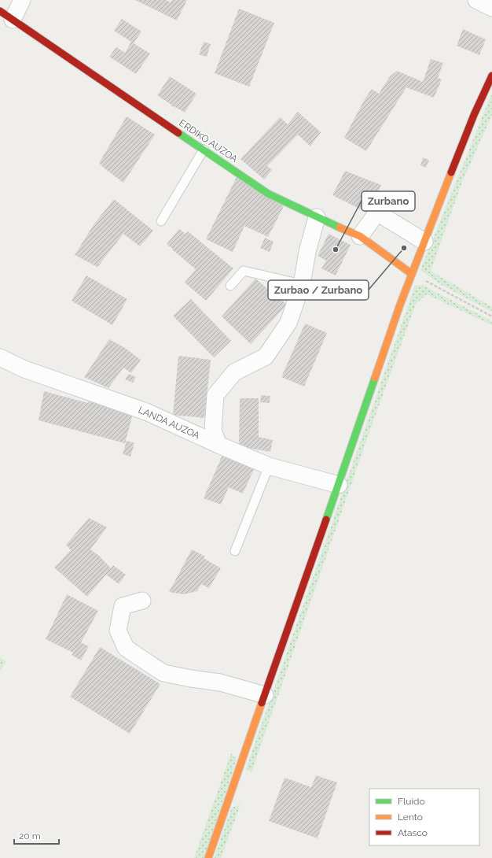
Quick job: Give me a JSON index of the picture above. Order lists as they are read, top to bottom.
{
  "streets": {
    "street": ["ERDIKO AUZOA", "LANDA AUZOA"]
  },
  "places": ["Zurbao / Zurbano", "Zurbano"],
  "legend": ["Fluido", "Lento", "Atasco"],
  "scale_bar": "20 m"
}
